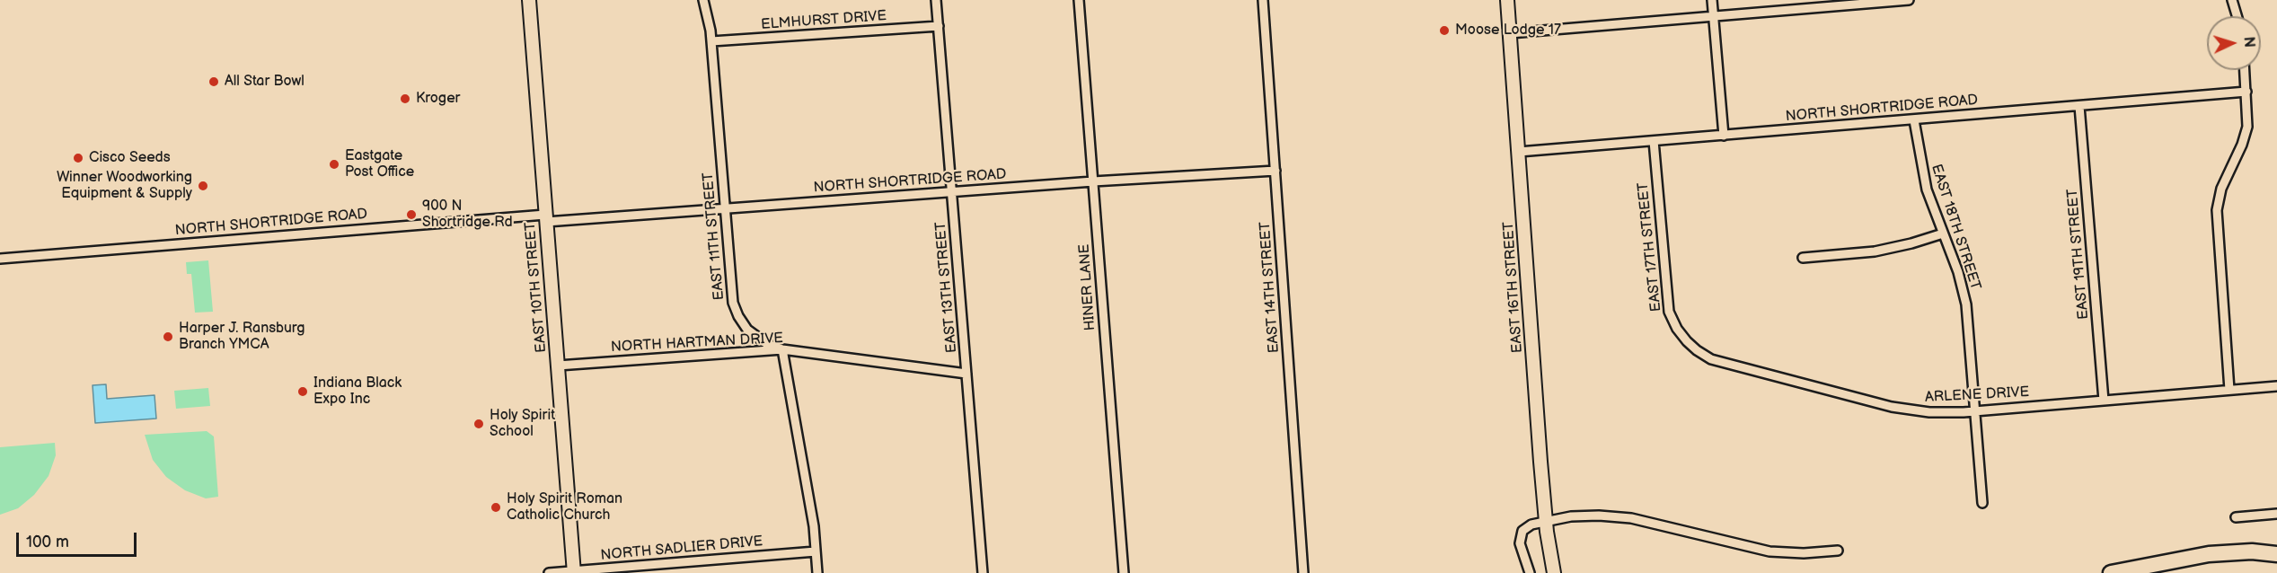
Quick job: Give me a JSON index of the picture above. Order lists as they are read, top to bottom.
{
  "streets": {
    "street": [
      "ELMHURST DRIVE",
      "NORTH SHORTRIDGE ROAD",
      "EAST 18TH STREET",
      "EAST 11TH STREET",
      "EAST 17TH STREET",
      "EAST 19TH STREET",
      "EAST 10TH STREET",
      "EAST 13TH STREET",
      "HINER LANE",
      "EAST 14TH STREET",
      "EAST 16TH STREET",
      "NORTH HARTMAN DRIVE",
      "ARLENE DRIVE",
      "NORTH SADLIER DRIVE"
    ]
  },
  "crossings": [
    ["ELMHURST DRIVE", "EAST 11TH STREET"],
    ["ELMHURST DRIVE", "EAST 13TH STREET"],
    ["NORTH SHORTRIDGE ROAD", "EAST 18TH STREET"],
    ["NORTH SHORTRIDGE ROAD", "EAST 11TH STREET"],
    ["NORTH SHORTRIDGE ROAD", "EAST 17TH STREET"],
    ["NORTH SHORTRIDGE ROAD", "EAST 19TH STREET"],
    ["NORTH SHORTRIDGE ROAD", "EAST 10TH STREET"],
    ["NORTH SHORTRIDGE ROAD", "EAST 13TH STREET"],
    ["NORTH SHORTRIDGE ROAD", "HINER LANE"],
    ["NORTH SHORTRIDGE ROAD", "EAST 14TH STREET"],
    ["NORTH SHORTRIDGE ROAD", "EAST 16TH STREET"],
    ["EAST 18TH STREET", "ARLENE DRIVE"],
    ["EAST 11TH STREET", "NORTH HARTMAN DRIVE"],
    ["EAST 17TH STREET", "ARLENE DRIVE"],
    ["EAST 19TH STREET", "ARLENE DRIVE"],
    ["EAST 10TH STREET", "NORTH HARTMAN DRIVE"],
    ["EAST 10TH STREET", "NORTH SADLIER DRIVE"],
    ["EAST 13TH STREET", "NORTH HARTMAN DRIVE"]
  ],
  "places": [
    "Moose Lodge 17",
    "All Star Bowl",
    "Kroger",
    "Cisco Seeds",
    "Eastgate Post Office",
    "Winner Woodworking Equipment & Supply",
    "900 N Shortridge Rd",
    "Harper J. Ransburg Branch YMCA",
    "Indiana Black Expo Inc",
    "Holy Spirit School",
    "Holy Spirit Roman Catholic Church"
  ],
  "scale_bar": "100 m",
  "north": "right"
}
